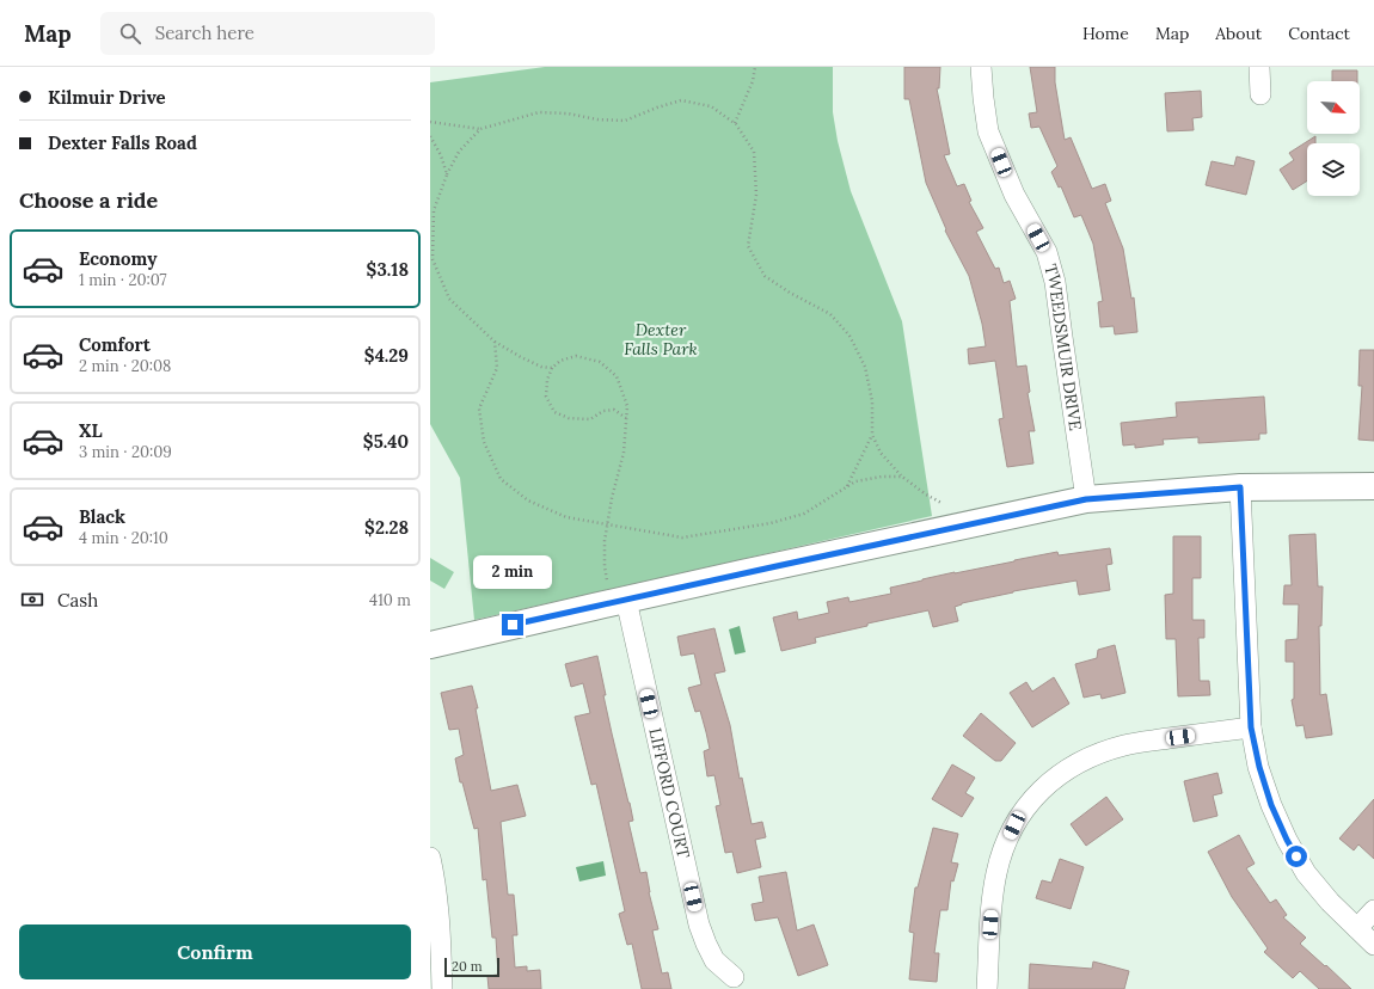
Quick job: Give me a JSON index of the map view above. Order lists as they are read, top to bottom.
{
  "streets": {
    "street": ["TWEEDSMUIR DRIVE", "LIFFORD COURT"]
  },
  "parks": ["Dexter Falls Park"],
  "scale_bar": "20 m",
  "north": "bottom right",
  "page": {
    "header": "Map",
    "search": "Search here",
    "nav": [
      "Home",
      "Map",
      "About",
      "Contact"
    ],
    "banner": ["Kilmuir Drive", "Dexter Falls Road"],
    "heading": "Choose a ride",
    "list": [
      {
        "name": "Economy",
        "note": "1 min · 20:07",
        "value": "$3.18"
      },
      {
        "name": "Comfort",
        "note": "2 min · 20:08",
        "value": "$4.29"
      },
      {
        "name": "XL",
        "note": "3 min · 20:09",
        "value": "$5.40"
      },
      {
        "name": "Black",
        "note": "4 min · 20:10",
        "value": "$2.28"
      }
    ],
    "bubble": "2 min",
    "pay": ["Cash", "410 m"],
    "buttons": "Confirm",
    "scale": "20 m"
  }
}
